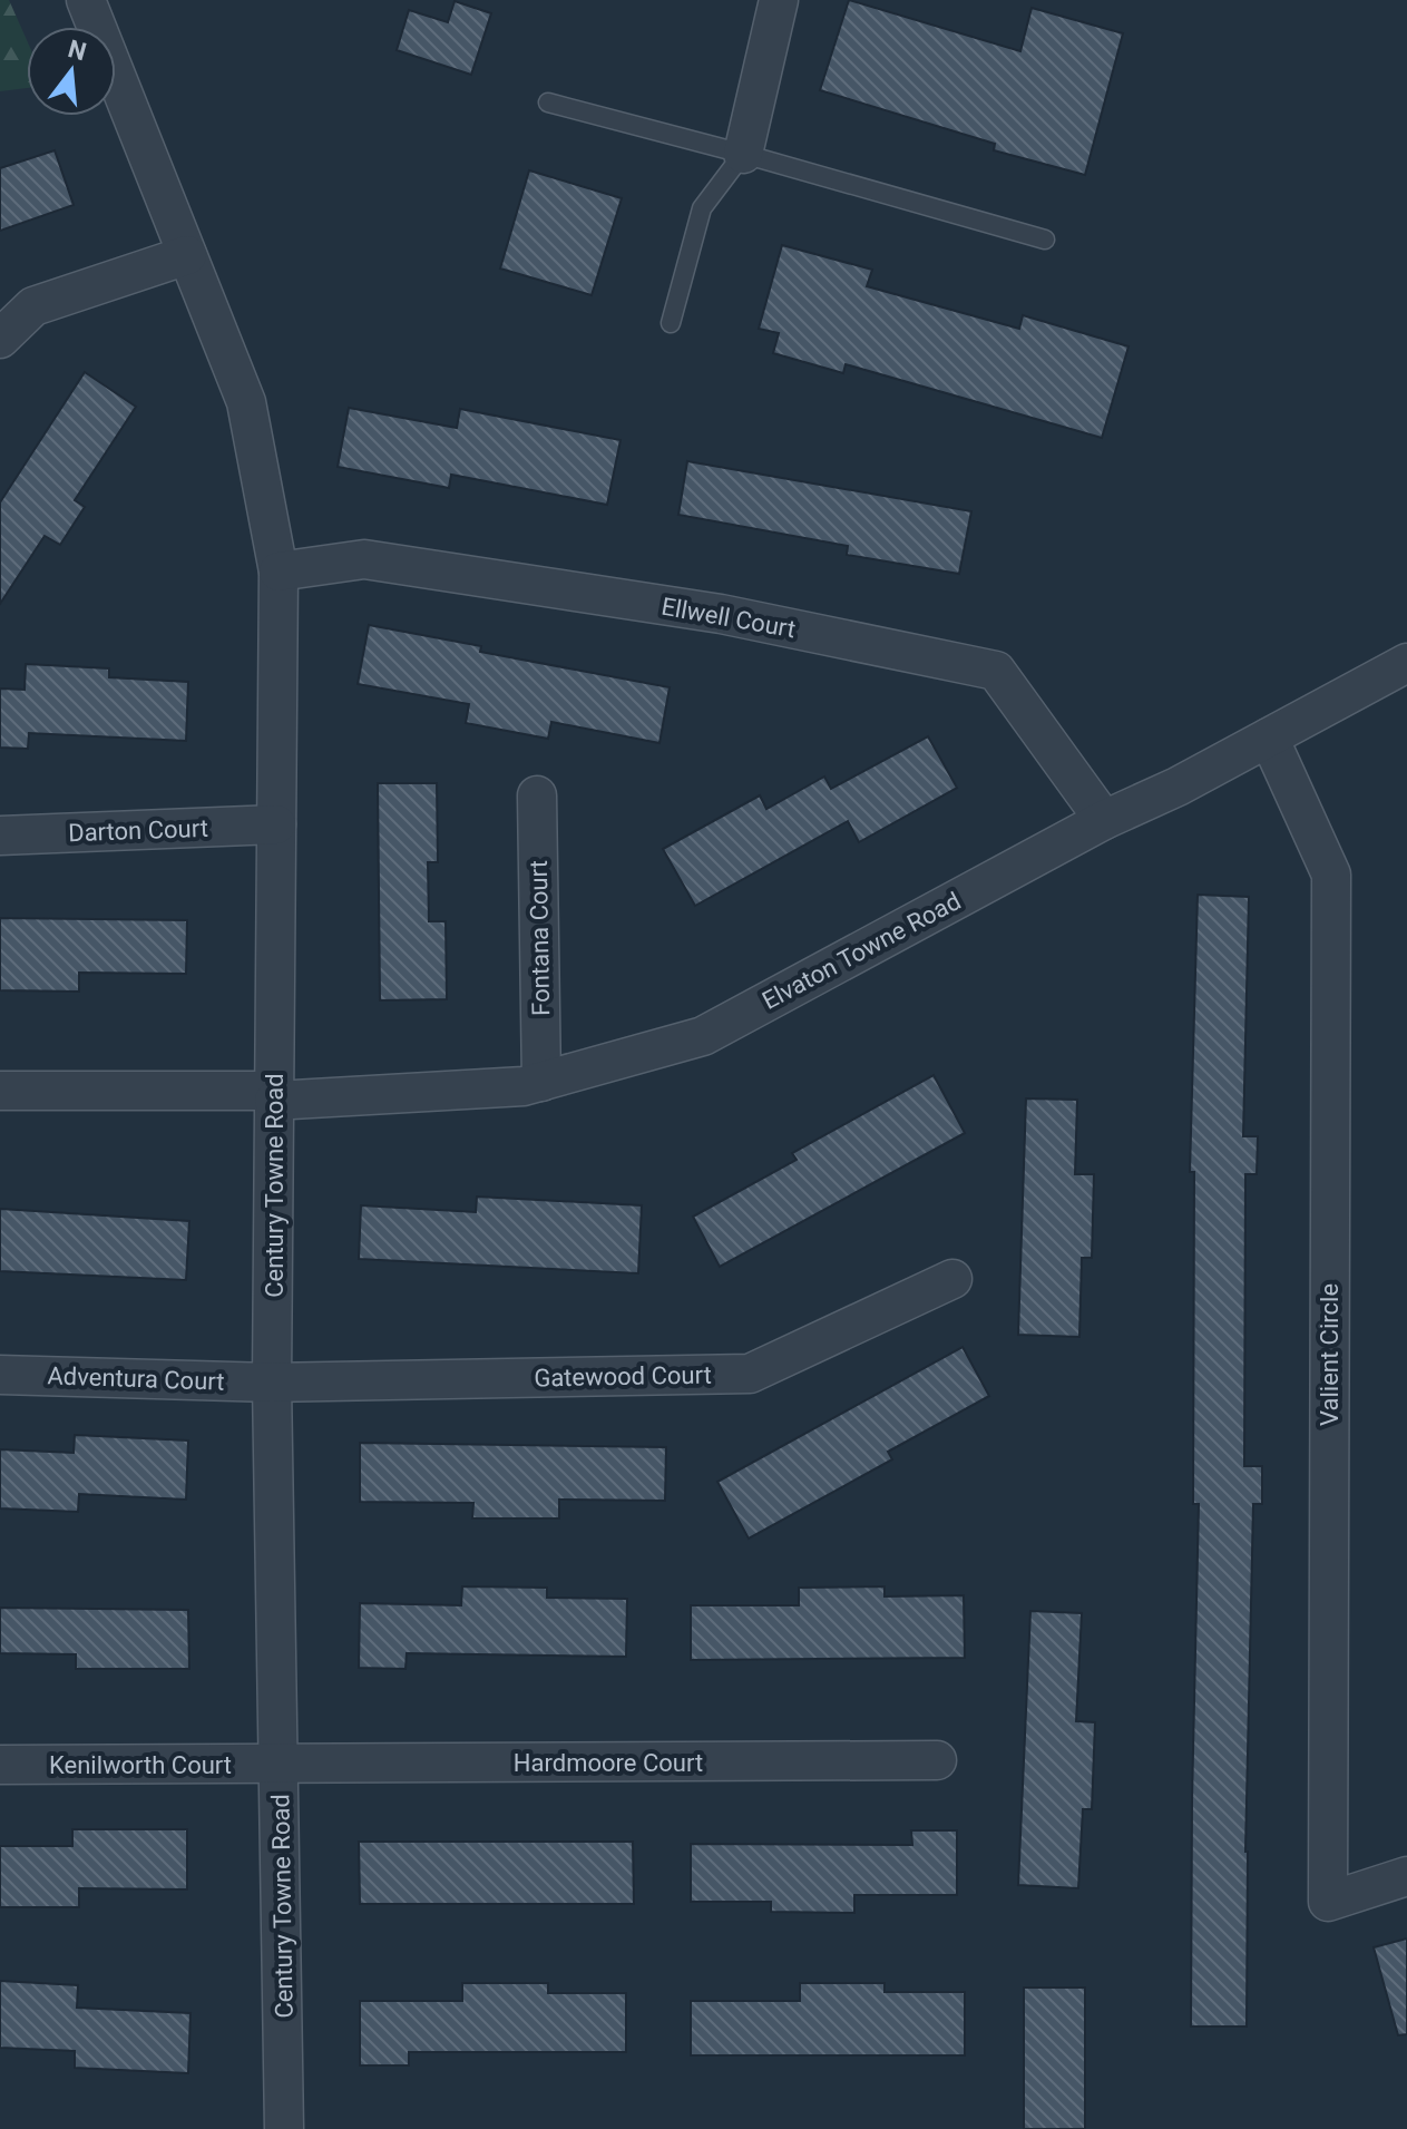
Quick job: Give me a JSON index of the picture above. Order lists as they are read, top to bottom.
{
  "streets": {
    "street": [
      "Ellwell Court",
      "Darton Court",
      "Fontana Court",
      "Elvaton Towne Road",
      "Century Towne Road",
      "Valient Circle",
      "Gatewood Court",
      "Adventura Court",
      "Hardmoore Court",
      "Kenilworth Court"
    ]
  },
  "crossings": [
    ["Ellwell Court", "Elvaton Towne Road"],
    ["Ellwell Court", "Century Towne Road"],
    ["Darton Court", "Century Towne Road"],
    ["Fontana Court", "Elvaton Towne Road"],
    ["Elvaton Towne Road", "Century Towne Road"],
    ["Elvaton Towne Road", "Valient Circle"],
    ["Century Towne Road", "Gatewood Court"],
    ["Century Towne Road", "Adventura Court"],
    ["Century Towne Road", "Hardmoore Court"],
    ["Century Towne Road", "Kenilworth Court"],
    ["Gatewood Court", "Adventura Court"],
    ["Hardmoore Court", "Kenilworth Court"]
  ],
  "north": "top"
}
